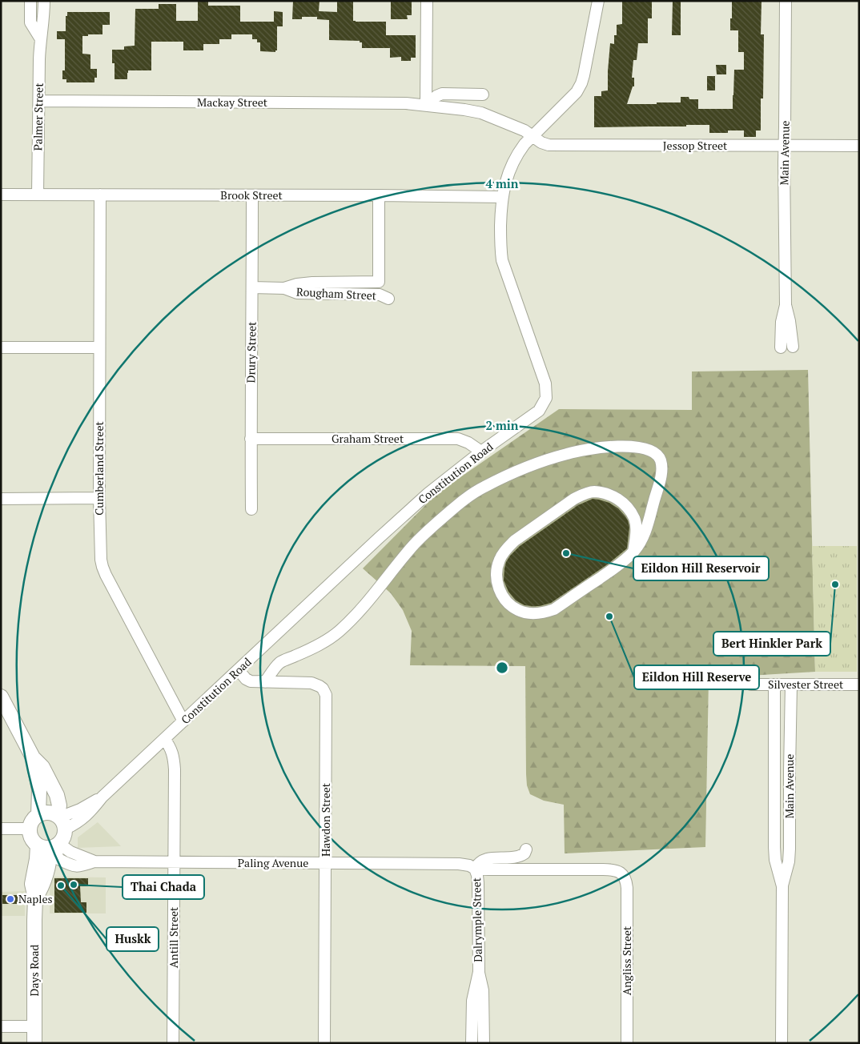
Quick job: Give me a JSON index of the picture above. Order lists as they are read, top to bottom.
{
  "streets": {
    "main road": ["Days Road"],
    "street": [
      "Mackay Street",
      "Palmer Street",
      "Jessop Street",
      "Main Avenue",
      "Brook Street",
      "Rougham Street",
      "Drury Street",
      "Graham Street",
      "Cumberland Street",
      "Constitution Road",
      "Silvester Street",
      "Hawdon Street",
      "Paling Avenue",
      "Dalrymple Street",
      "Antill Street",
      "Angliss Street"
    ]
  },
  "crossings": [
    ["Mackay Street", "Palmer Street"],
    ["Mackay Street", "Jessop Street"],
    ["Mackay Street", "Constitution Road"],
    ["Palmer Street", "Brook Street"],
    ["Jessop Street", "Main Avenue"],
    ["Jessop Street", "Constitution Road"],
    ["Main Avenue", "Silvester Street"],
    ["Brook Street", "Rougham Street"],
    ["Brook Street", "Drury Street"],
    ["Brook Street", "Cumberland Street"],
    ["Brook Street", "Constitution Road"],
    ["Rougham Street", "Drury Street"],
    ["Drury Street", "Graham Street"],
    ["Graham Street", "Constitution Road"],
    ["Cumberland Street", "Constitution Road"],
    ["Constitution Road", "Hawdon Street"],
    ["Constitution Road", "Paling Avenue"],
    ["Constitution Road", "Antill Street"],
    ["Constitution Road", "Days Road"],
    ["Hawdon Street", "Paling Avenue"],
    ["Paling Avenue", "Dalrymple Street"],
    ["Paling Avenue", "Antill Street"],
    ["Paling Avenue", "Angliss Street"],
    ["Paling Avenue", "Days Road"]
  ],
  "places": [
    "Eildon Hill Reservoir",
    "Bert Hinkler Park",
    "Eildon Hill Reserve",
    "Thai Chada",
    "Huskk",
    "Naples"
  ],
  "rings": ["4 min", "2 min"]
}
